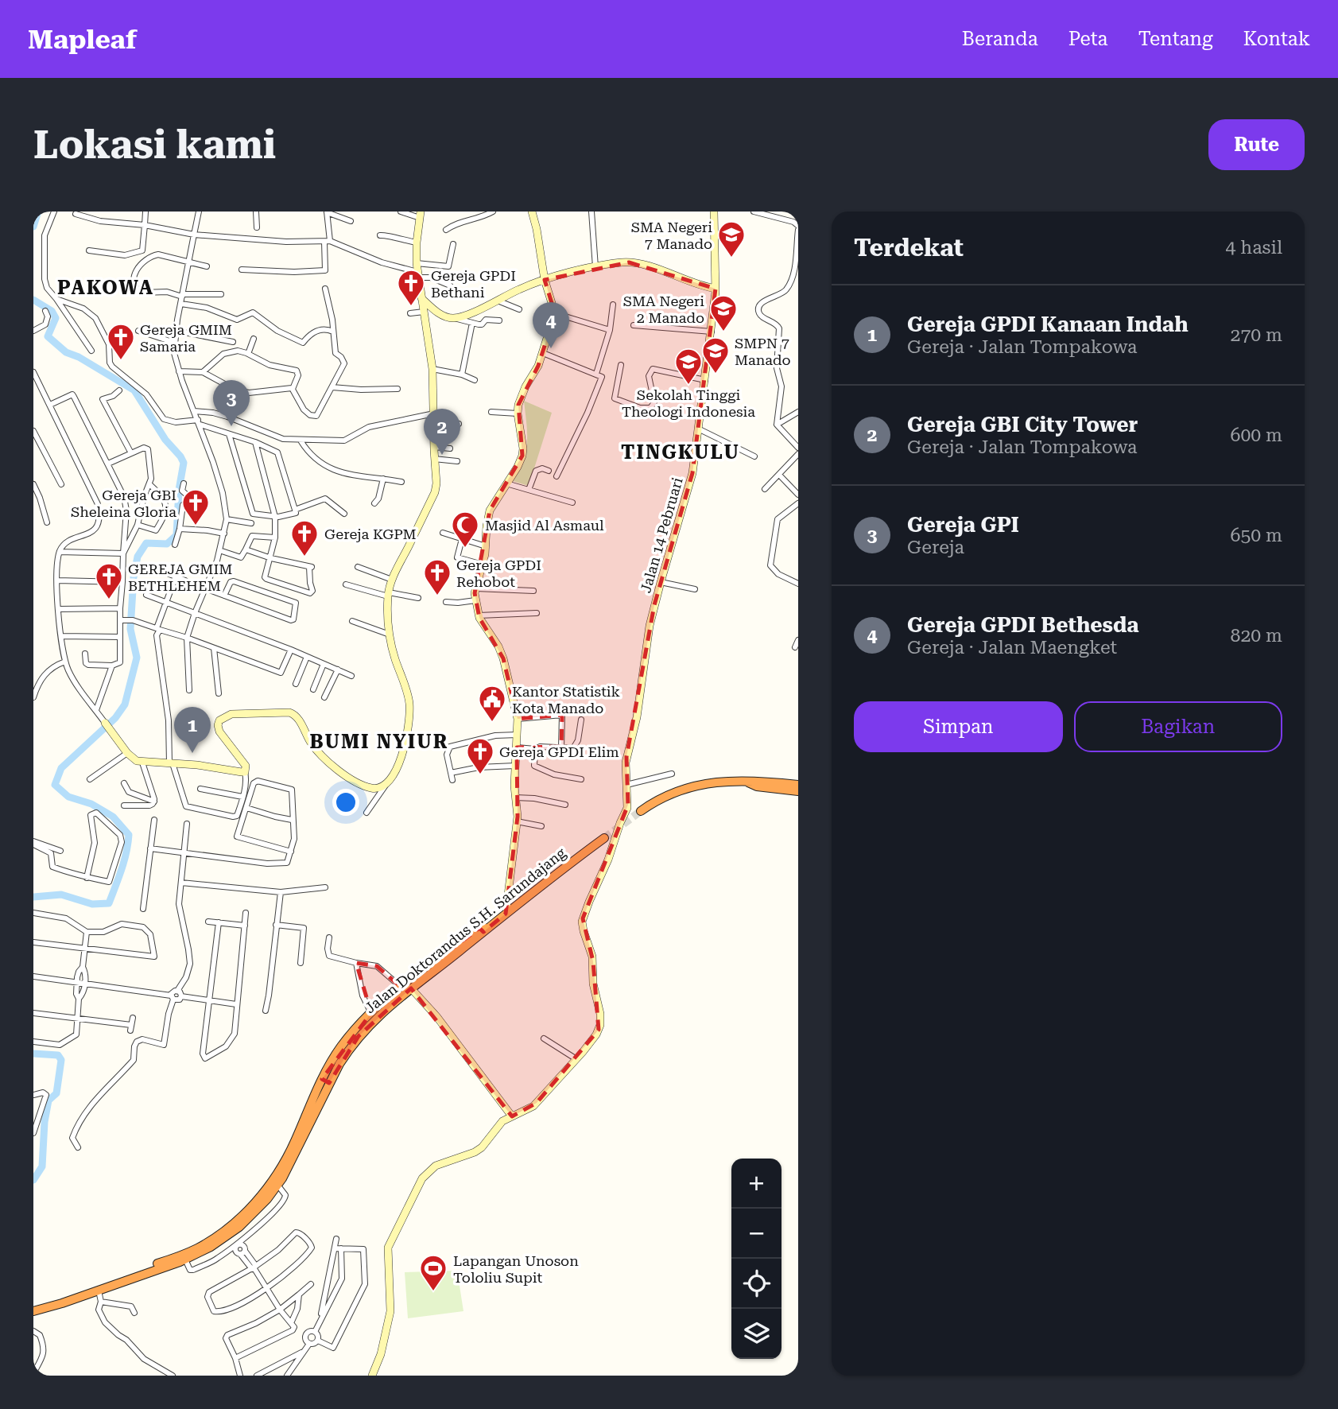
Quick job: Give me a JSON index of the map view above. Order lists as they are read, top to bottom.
{
  "streets": {
    "highway": ["Jalan Doktorandus S.H. Sarundajang"],
    "street": ["Jalan 14 Pebruari"]
  },
  "districts": ["PAKOWA", "TINGKULU", "BUMI NYIUR"],
  "places": {
    "school or university": [
      "SMA Negeri 7 Manado",
      "SMA Negeri 2 Manado",
      "SMPN 7 Manado",
      "Sekolah Tinggi Theologi Indonesia"
    ],
    "church": [
      "Gereja GPDI Bethani",
      "Gereja GMIM Samaria",
      "Gereja GBI Sheleina Gloria",
      "Gereja KGPM",
      "Gereja GPDI Rehobot",
      "GEREJA GMIM BETHLEHEM",
      "Gereja GPDI Elim"
    ],
    "mosque": ["Masjid Al Asmaul"],
    "public building": ["Kantor Statistik Kota Manado"],
    "sports": ["Lapangan Unoson Tololiu Supit"]
  },
  "page": {
    "header": "Mapleaf",
    "nav": [
      "Beranda",
      "Peta",
      "Tentang",
      "Kontak"
    ],
    "buttons": [
      "Rute",
      ["Simpan", "Bagikan"]
    ],
    "title": "Lokasi kami",
    "heading": ["Terdekat", "4 hasil"],
    "list": [
      {
        "mark": "1",
        "name": "Gereja GPDI Kanaan Indah",
        "note": "Gereja · Jalan Tompakowa",
        "value": "270 m"
      },
      {
        "mark": "2",
        "name": "Gereja GBI City Tower",
        "note": "Gereja · Jalan Tompakowa",
        "value": "600 m"
      },
      {
        "mark": "3",
        "name": "Gereja GPI",
        "note": "Gereja",
        "value": "650 m"
      },
      {
        "mark": "4",
        "name": "Gereja GPDI Bethesda",
        "note": "Gereja · Jalan Maengket",
        "value": "820 m"
      }
    ],
    "pins": [
      "4",
      "3",
      "2",
      "1"
    ],
    "map_buttons": ["+", "−"]
  }
}
